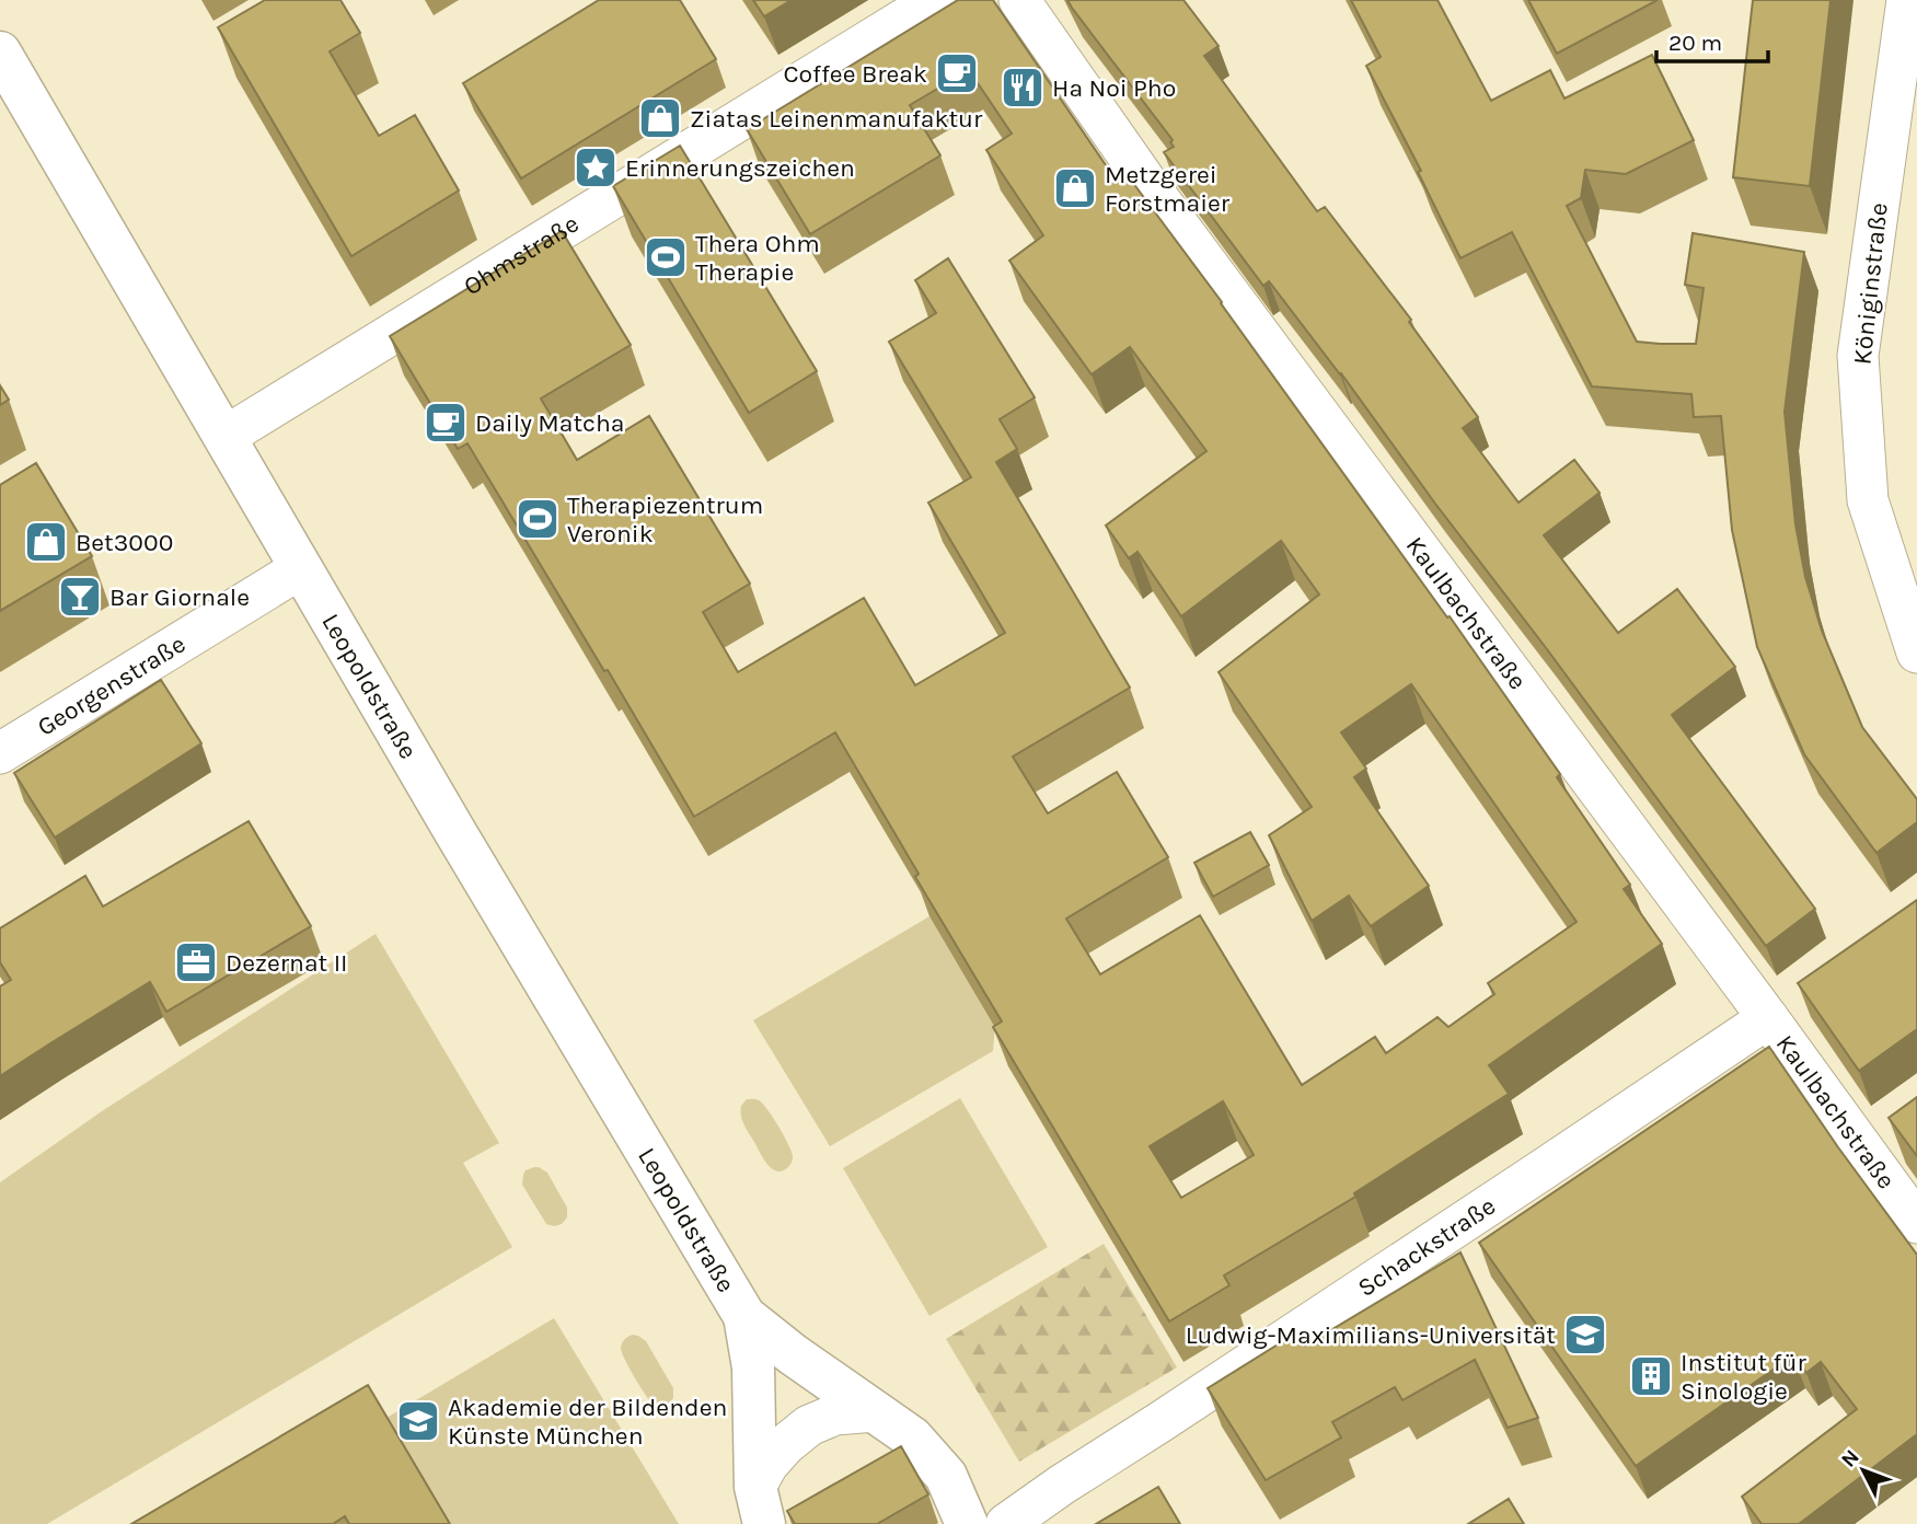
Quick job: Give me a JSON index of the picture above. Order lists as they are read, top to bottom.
{
  "streets": {
    "main road": ["Leopoldstraße"],
    "street": [
      "Ohmstraße",
      "Königinstraße",
      "Kaulbachstraße",
      "Georgenstraße",
      "Schackstraße"
    ]
  },
  "crossings": [
    ["Ohmstraße", "Leopoldstraße"],
    ["Kaulbachstraße", "Schackstraße"],
    ["Georgenstraße", "Leopoldstraße"]
  ],
  "places": {
    "cafe": ["Coffee Break", "Daily Matcha"],
    "restaurant": ["Ha Noi Pho"],
    "shop": ["Ziatas Leinenmanufaktur", "Metzgerei Forstmaier", "Bet3000"],
    "place": ["Erinnerungszeichen"],
    "sports": ["Thera Ohm Therapie", "Therapiezentrum Veronik"],
    "bar": ["Bar Giornale"],
    "office": ["Dezernat II"],
    "school or university": ["Ludwig-Maximilians-Universität", "Akademie der Bildenden Künste München"],
    "building": ["Institut für Sinologie"]
  },
  "scale_bar": "20 m",
  "north": "top left"
}
